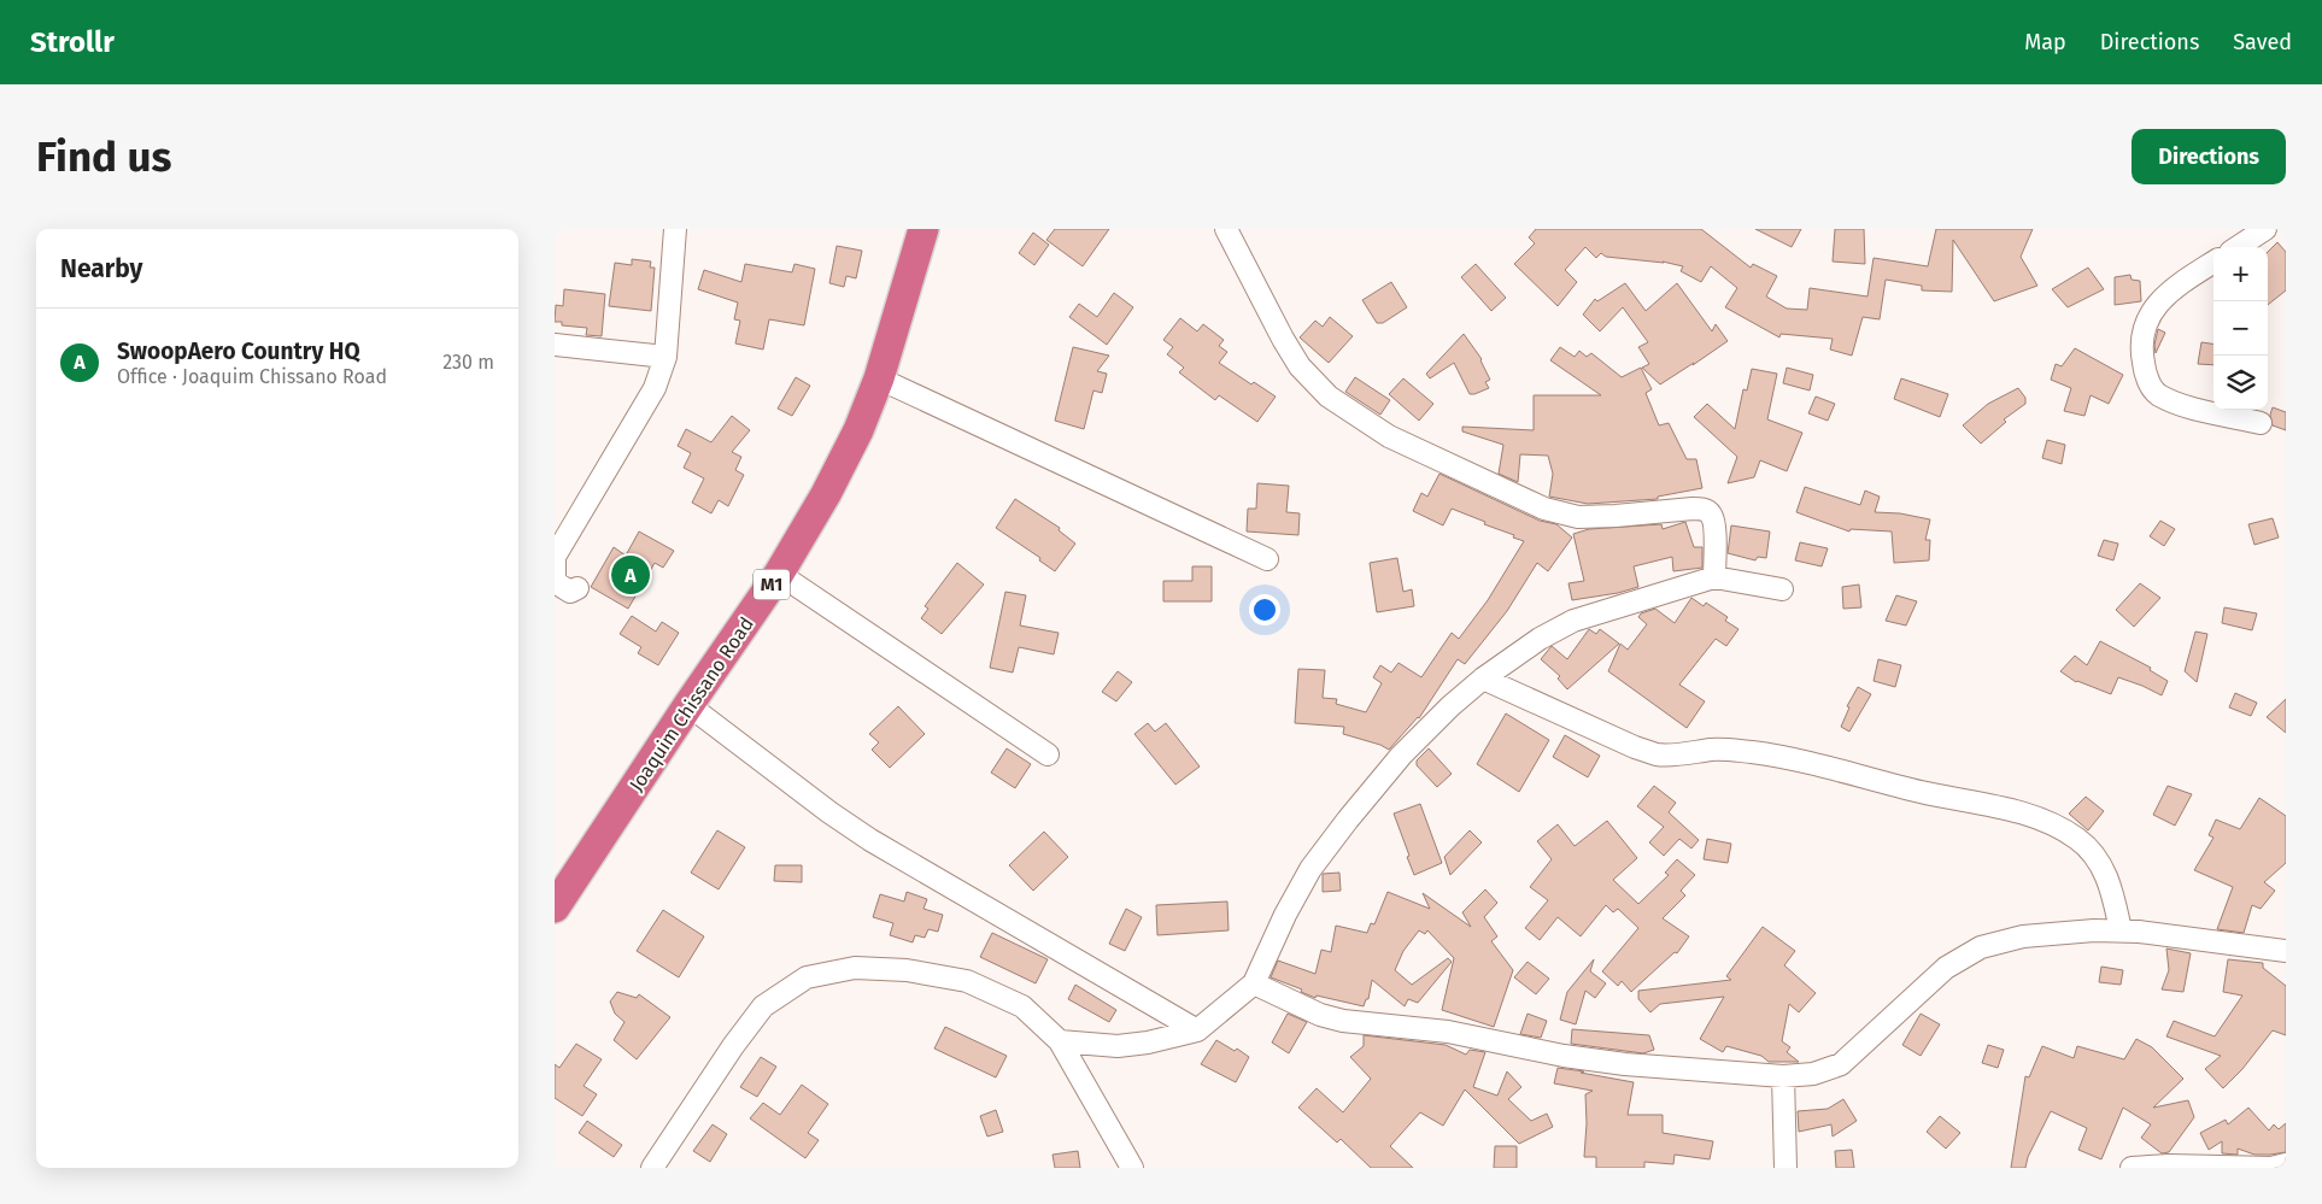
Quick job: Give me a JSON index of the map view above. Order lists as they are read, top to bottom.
{
  "streets": {
    "highway": ["M1", "Joaquim Chissano Road"]
  },
  "page": {
    "header": "Strollr",
    "nav": ["Map", "Directions", "Saved"],
    "buttons": "Directions",
    "title": "Find us",
    "heading": "Nearby",
    "map_buttons": ["+", "−"],
    "list": [
      {
        "mark": "A",
        "name": "SwoopAero Country HQ",
        "note": "Office · Joaquim Chissano Road",
        "value": "230 m"
      }
    ],
    "pins": "A"
  }
}
